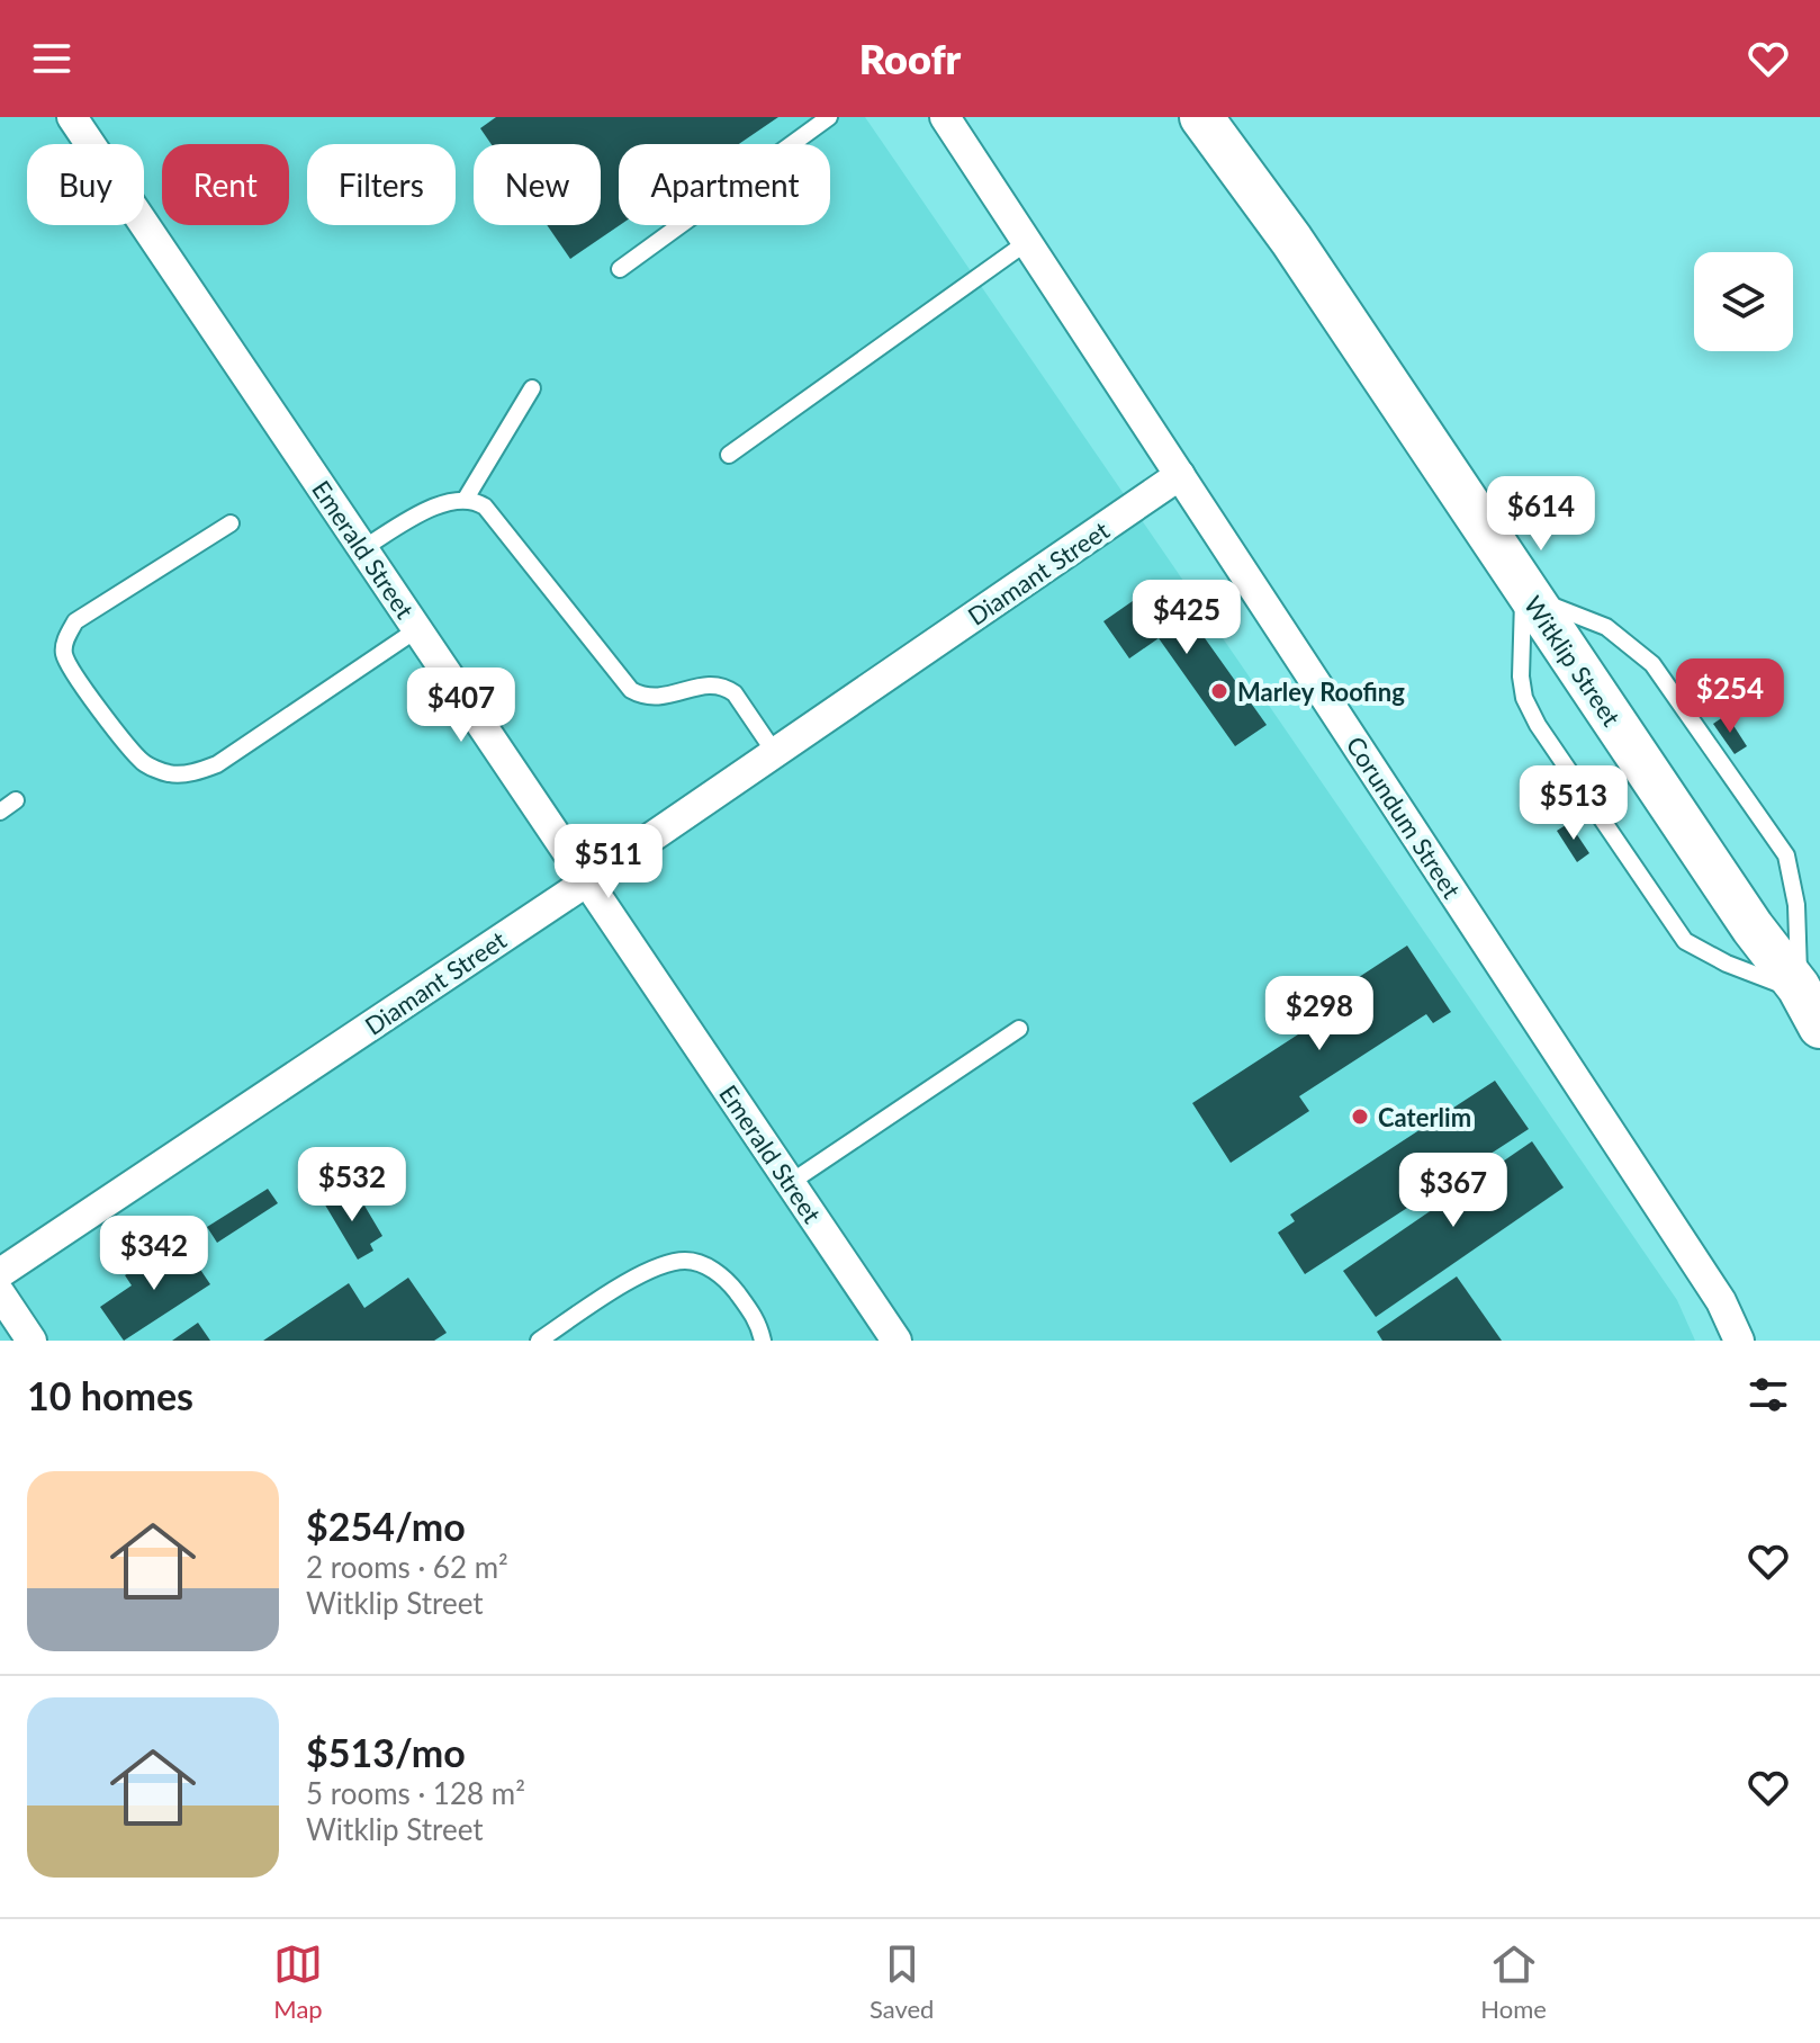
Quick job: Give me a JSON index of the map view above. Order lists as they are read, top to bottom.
{
  "streets": {
    "main road": ["Witklip Street"],
    "street": ["Emerald Street", "Diamant Street", "Corundum Street"]
  },
  "crossings": [
    ["Emerald Street", "Diamant Street"],
    ["Diamant Street", "Corundum Street"]
  ],
  "places": ["Marley Roofing", "Caterlim"],
  "page": {
    "header": "Roofr",
    "chip": [
      "Buy",
      "Rent",
      "Filters",
      "New",
      "Apartment"
    ],
    "price": [
      "$614",
      "$425",
      "$254",
      "$407",
      "$513",
      "$511",
      "$298",
      "$532",
      "$367",
      "$342"
    ],
    "heading": "10 homes",
    "list": [
      {
        "name": "$254/mo",
        "note": "2 rooms · 62 m² · Witklip Street"
      },
      {
        "name": "$513/mo",
        "note": "5 rooms · 128 m² · Witklip Street"
      }
    ],
    "tabs": ["Map", "Saved", "Home"]
  }
}
